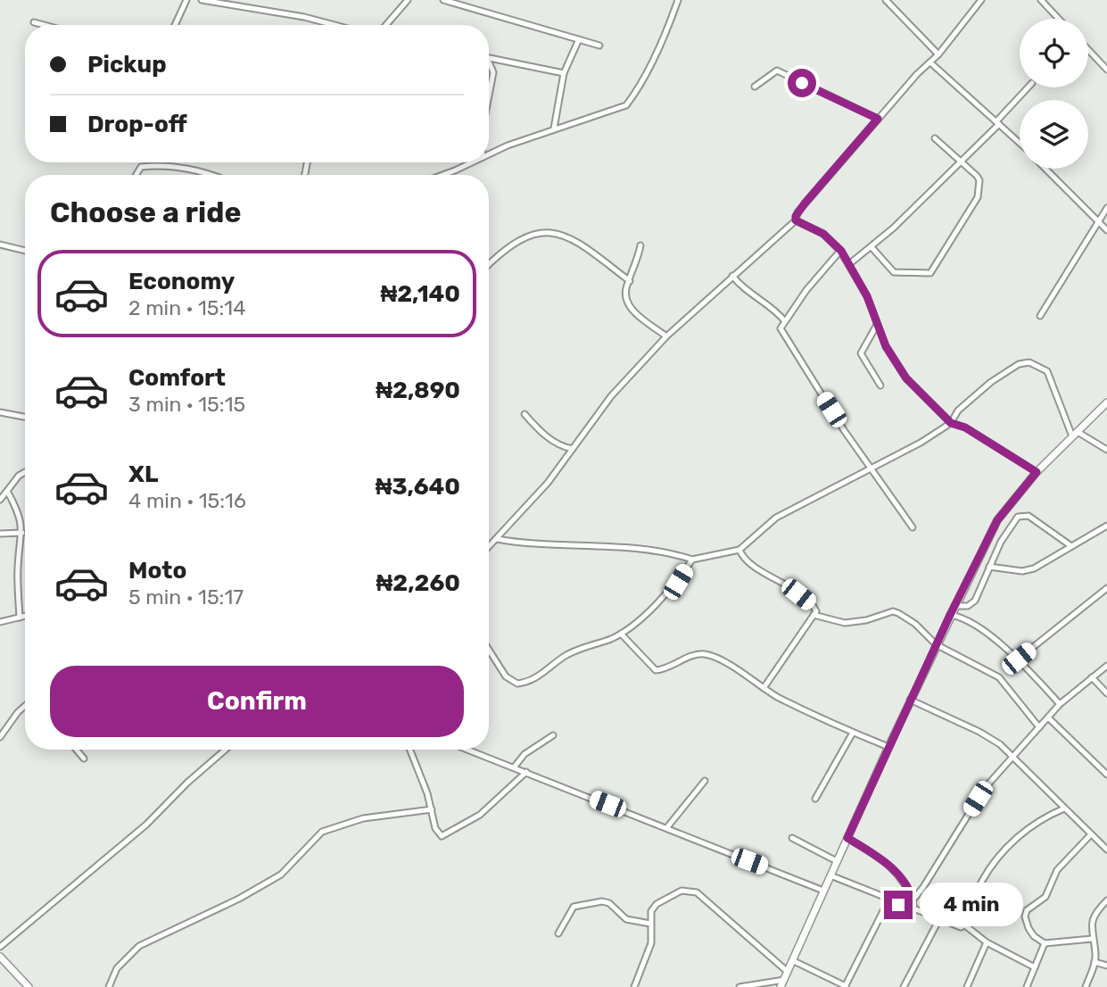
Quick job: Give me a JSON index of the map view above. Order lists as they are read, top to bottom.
{
  "page": {
    "banner": ["Pickup", "Drop-off"],
    "heading": "Choose a ride",
    "list": [
      {
        "name": "Economy",
        "note": "2 min · 15:14",
        "value": "₦2,140"
      },
      {
        "name": "Comfort",
        "note": "3 min · 15:15",
        "value": "₦2,890"
      },
      {
        "name": "XL",
        "note": "4 min · 15:16",
        "value": "₦3,640"
      },
      {
        "name": "Moto",
        "note": "5 min · 15:17",
        "value": "₦2,260"
      }
    ],
    "buttons": "Confirm",
    "bubble": "4 min"
  }
}
